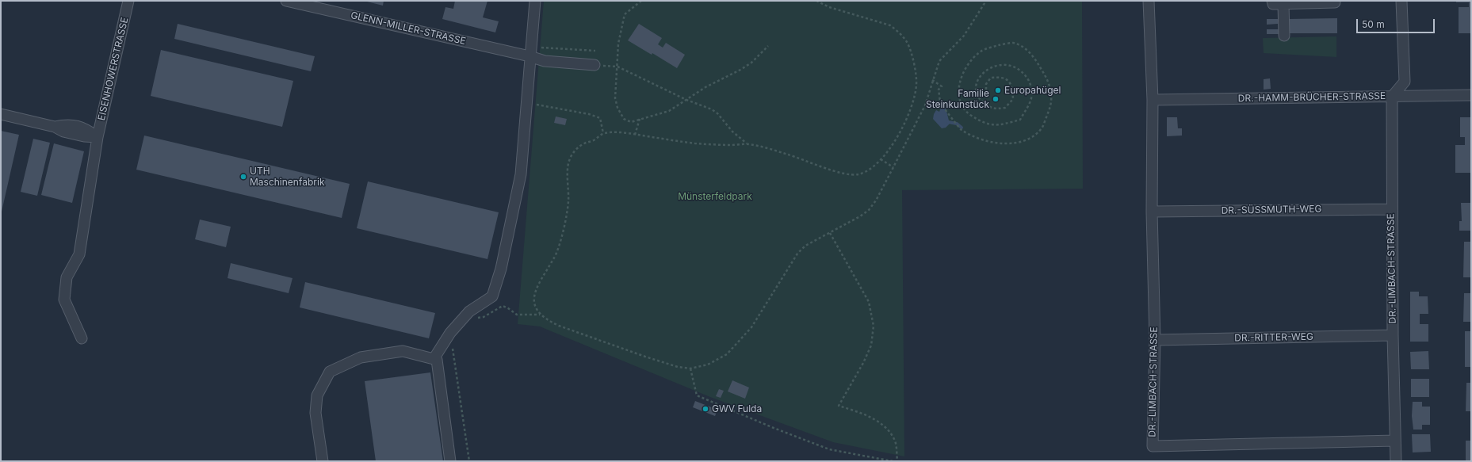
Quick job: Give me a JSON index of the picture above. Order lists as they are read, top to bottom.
{
  "streets": {
    "street": [
      "GLENN-MILLER-STRASSE",
      "EISENHOWERSTRASSE",
      "DR.-HAMM-BRÜCHER-STRASSE",
      "DR.-SÜSSMUTH-WEG",
      "DR.-LIMBACH-STRASSE",
      "DR.-RITTER-WEG"
    ]
  },
  "crossings": [
    ["DR.-HAMM-BRÜCHER-STRASSE", "DR.-LIMBACH-STRASSE"],
    ["DR.-SÜSSMUTH-WEG", "DR.-LIMBACH-STRASSE"],
    ["DR.-LIMBACH-STRASSE", "DR.-RITTER-WEG"]
  ],
  "parks": ["Münsterfeldpark"],
  "places": [
    "Europahügel",
    "Familie Steinkunstück",
    "UTH Maschinenfabrik",
    "GWV Fulda"
  ],
  "scale_bar": "50 m"
}
